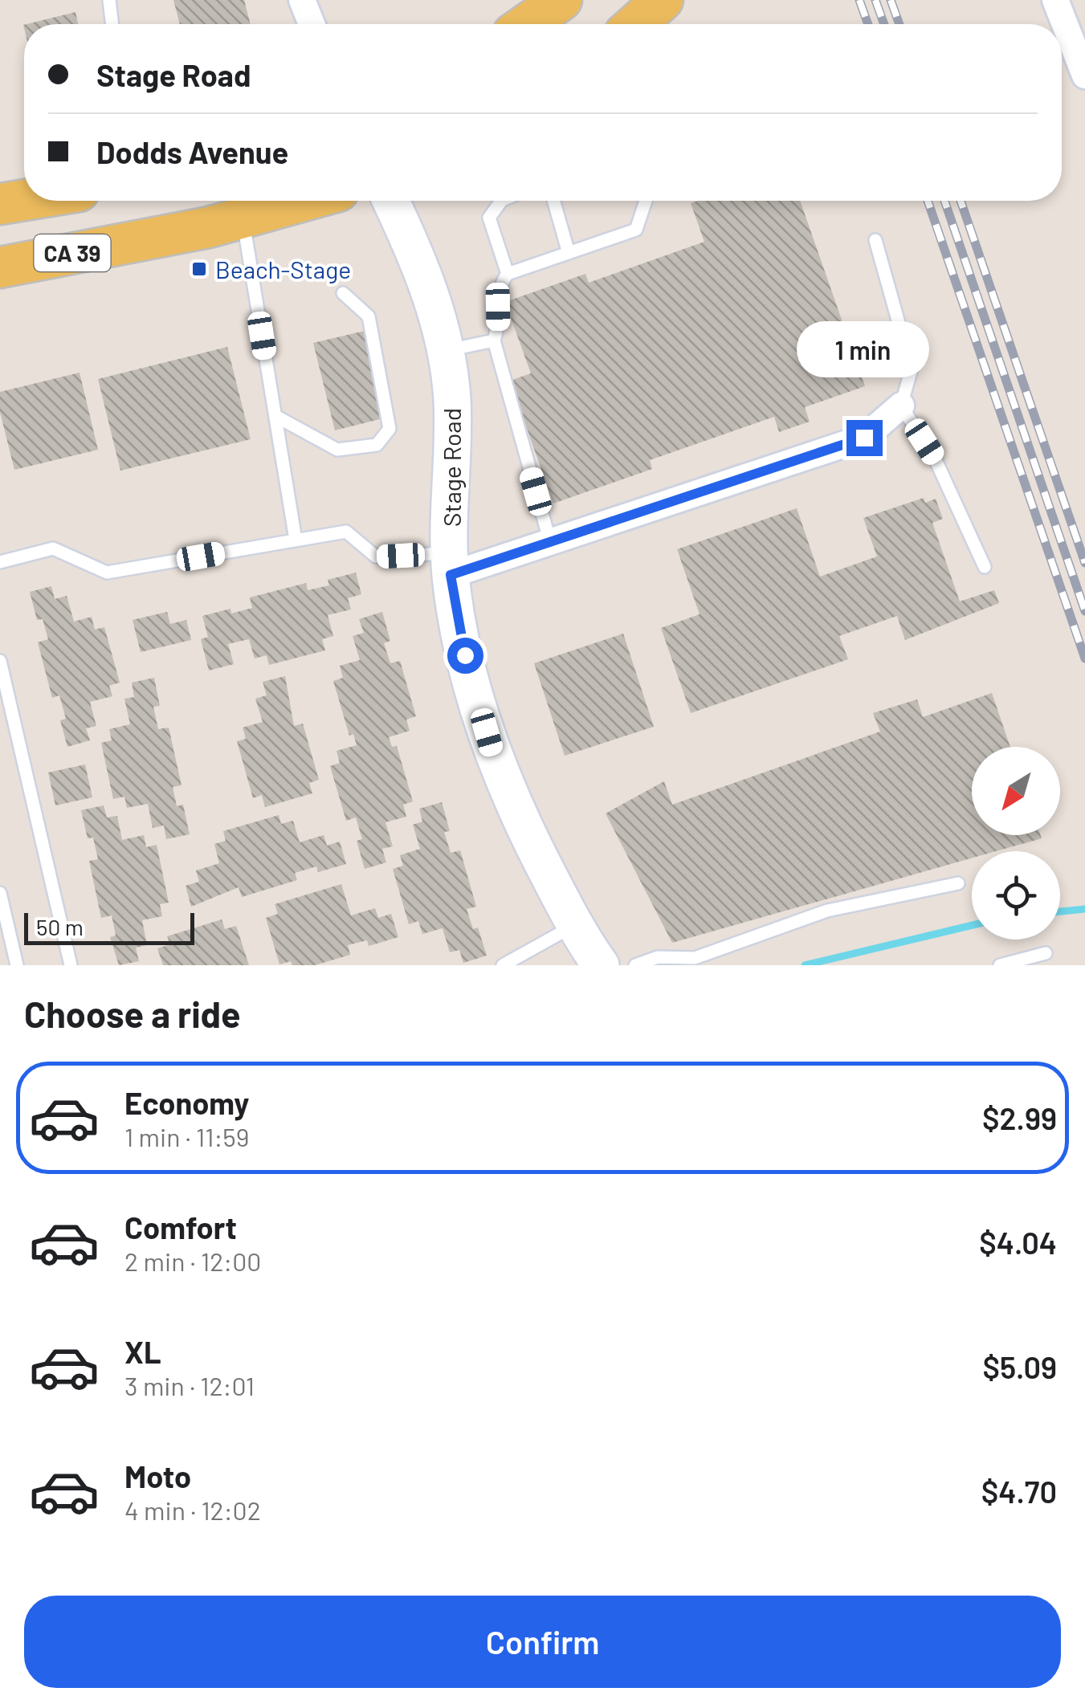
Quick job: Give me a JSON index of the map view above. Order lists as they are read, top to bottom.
{
  "streets": {
    "main road": ["CA 39", "Stage Road"]
  },
  "places": {
    "transit": ["Beach-Stage"]
  },
  "scale_bar": "50 m",
  "north": "bottom left",
  "page": {
    "banner": ["Stage Road", "Dodds Avenue"],
    "bubble": "1 min",
    "scale": "50 m",
    "heading": "Choose a ride",
    "list": [
      {
        "name": "Economy",
        "note": "1 min · 11:59",
        "value": "$2.99"
      },
      {
        "name": "Comfort",
        "note": "2 min · 12:00",
        "value": "$4.04"
      },
      {
        "name": "XL",
        "note": "3 min · 12:01",
        "value": "$5.09"
      },
      {
        "name": "Moto",
        "note": "4 min · 12:02",
        "value": "$4.70"
      }
    ],
    "buttons": "Confirm"
  }
}
